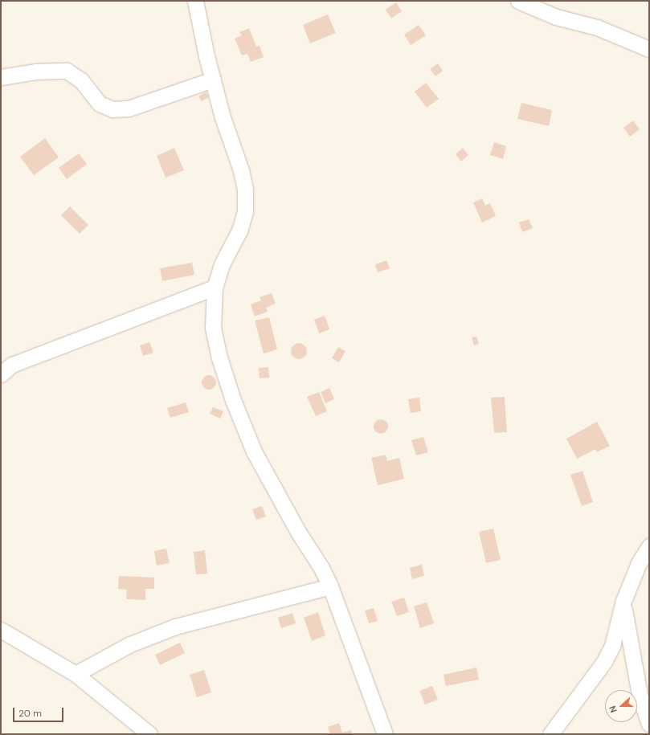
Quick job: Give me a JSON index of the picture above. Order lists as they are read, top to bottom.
{
  "scale_bar": "20 m",
  "north": "left"
}
